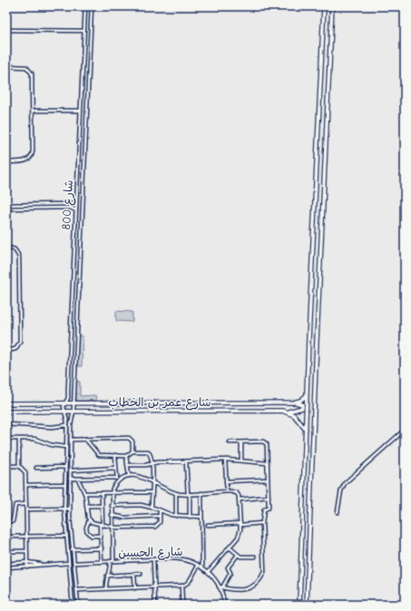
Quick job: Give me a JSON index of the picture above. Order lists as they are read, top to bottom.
{
  "streets": {
    "street": ["شارع 800", "شارع عمر بن الخطاب", "شارع الحسين"]
  },
  "crossings": [
    ["شارع 800", "شارع عمر بن الخطاب"],
    ["شارع 800", "شارع الحسين"]
  ]
}
